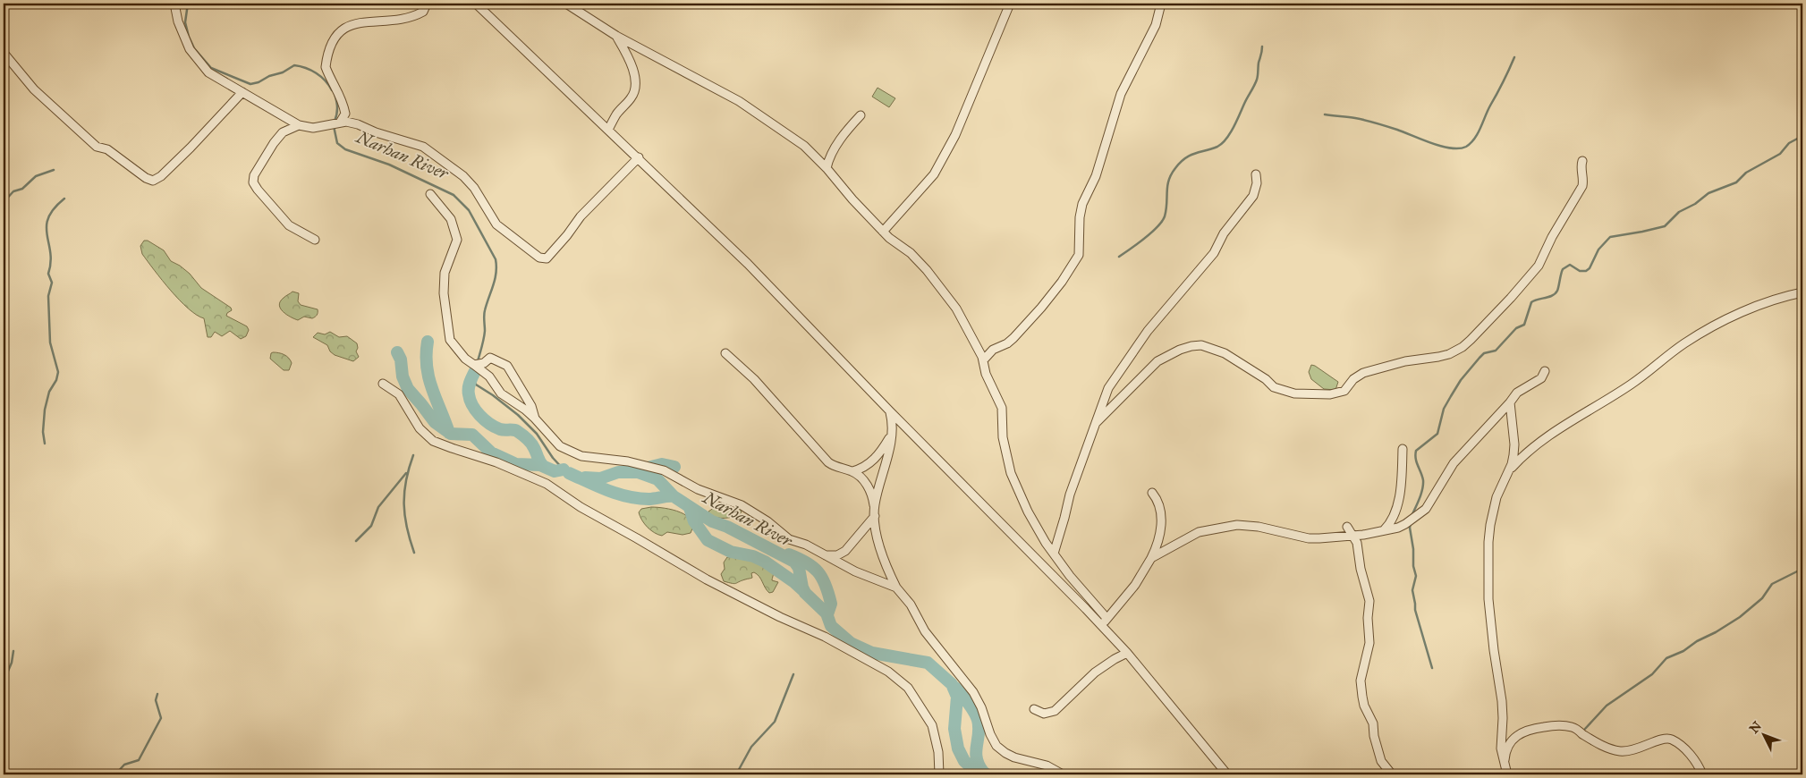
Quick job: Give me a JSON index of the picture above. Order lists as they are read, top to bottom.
{
  "water": ["Narhan River"],
  "north": "top left"
}
